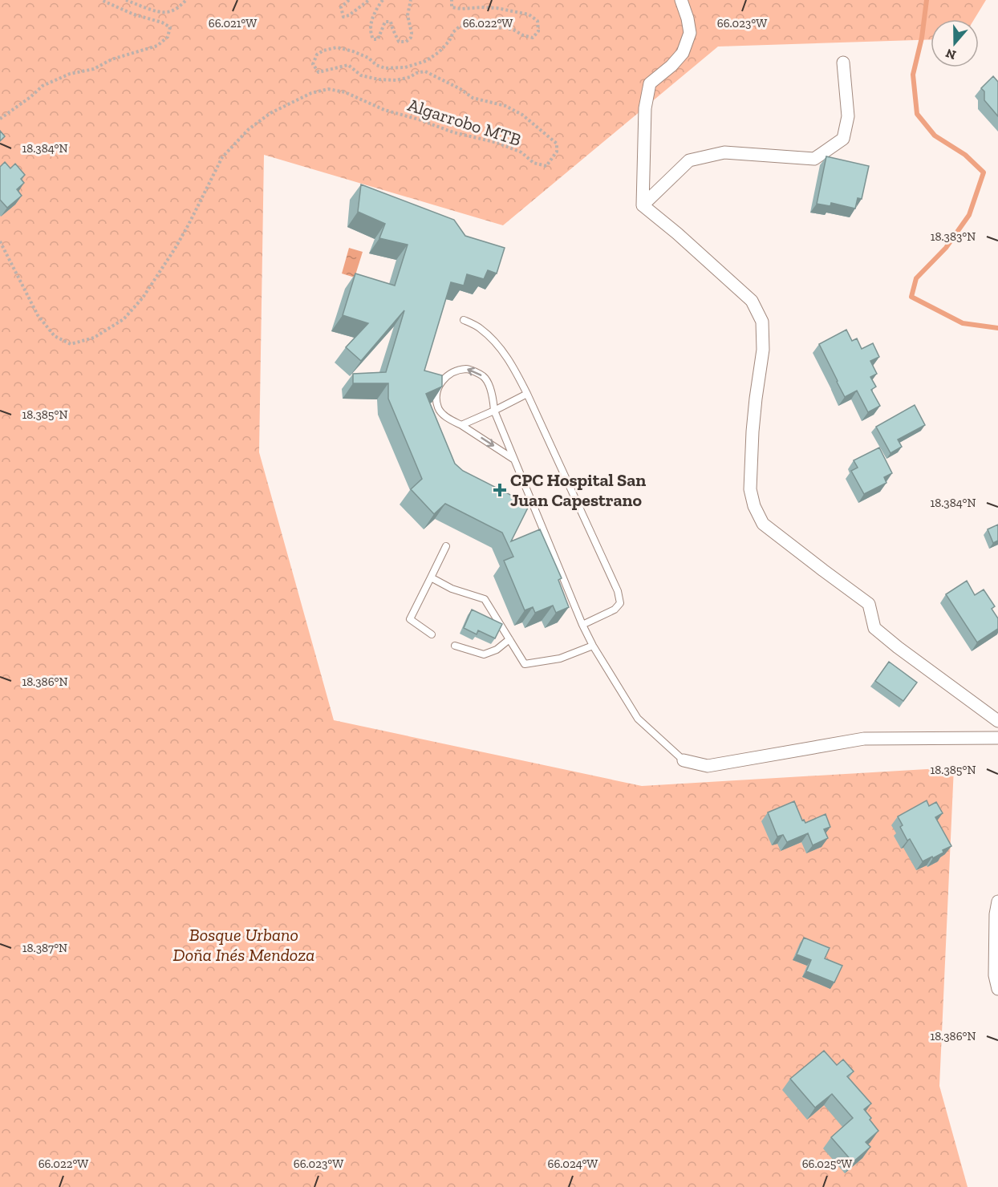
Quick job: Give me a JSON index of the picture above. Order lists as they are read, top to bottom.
{
  "streets": {
    "path": ["Algarrobo MTB"]
  },
  "parks": ["Bosque Urbano Doña Inés Mendoza"],
  "places": {
    "health": ["CPC Hospital San Juan Capestrano"]
  },
  "north": "bottom",
  "coordinates": [
    "66.021°W",
    "66.022°W",
    "66.023°W",
    "18.384°N",
    "18.383°N",
    "18.385°N",
    "18.386°N",
    "18.387°N",
    "66.024°W",
    "66.025°W"
  ]
}
